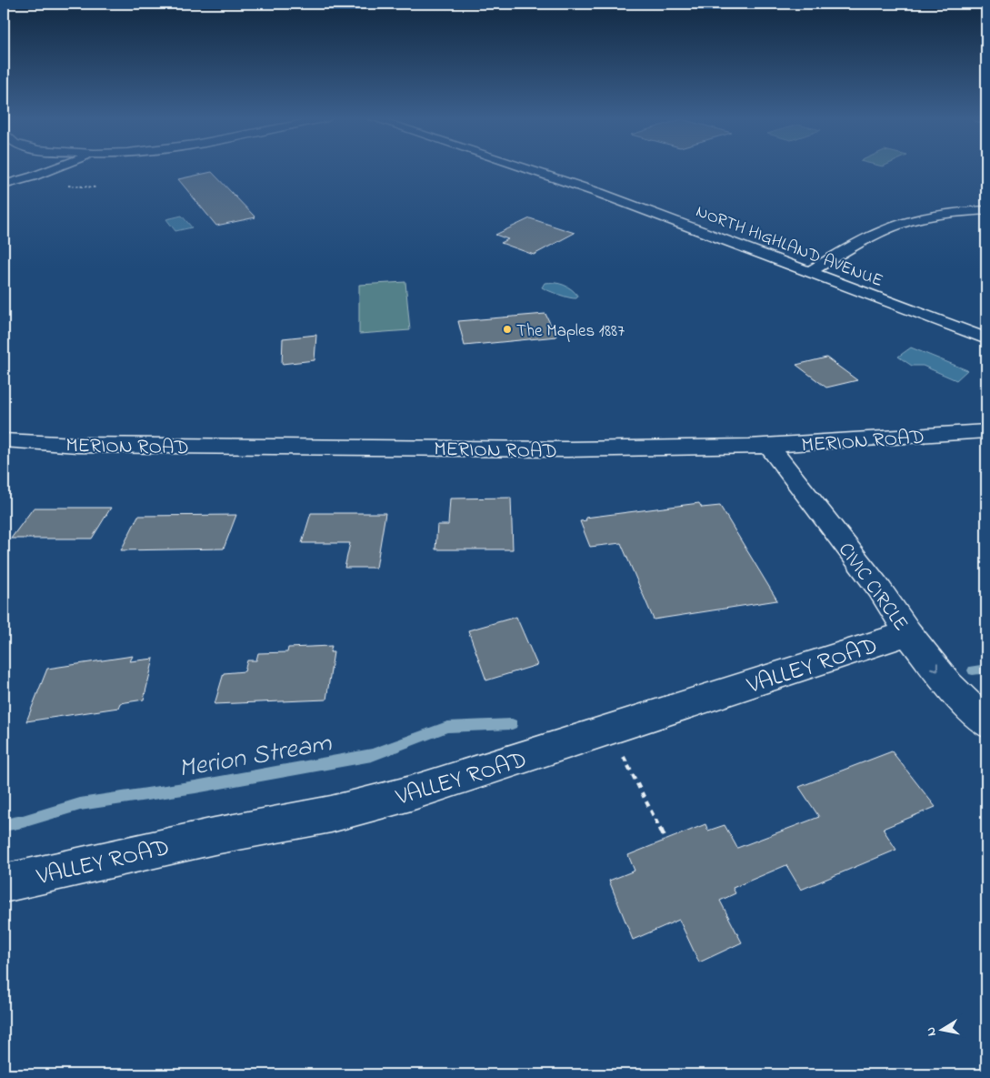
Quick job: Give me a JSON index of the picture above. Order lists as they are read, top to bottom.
{
  "streets": {
    "street": [
      "NORTH HIGHLAND AVENUE",
      "MERION ROAD",
      "CIVIC CIRCLE",
      "VALLEY ROAD"
    ]
  },
  "crossings": [
    ["MERION ROAD", "CIVIC CIRCLE"],
    ["CIVIC CIRCLE", "VALLEY ROAD"]
  ],
  "water": ["Merion Stream"],
  "places": ["The Maples 1887"],
  "north": "left"
}
